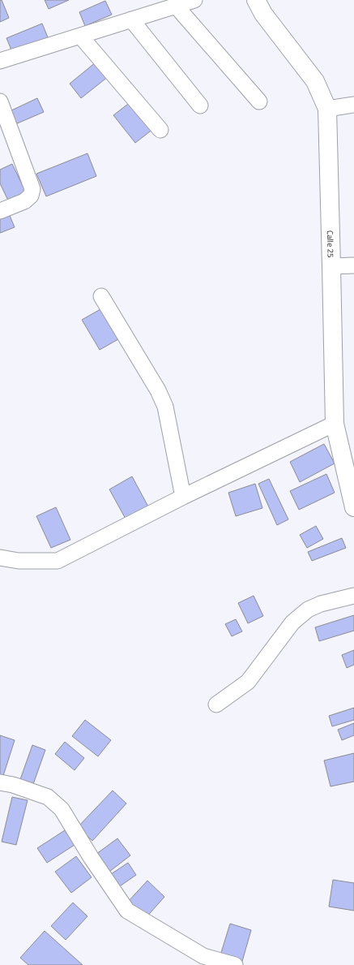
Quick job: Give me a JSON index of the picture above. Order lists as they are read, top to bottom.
{
  "streets": {
    "street": ["Calle 25"]
  }
}
